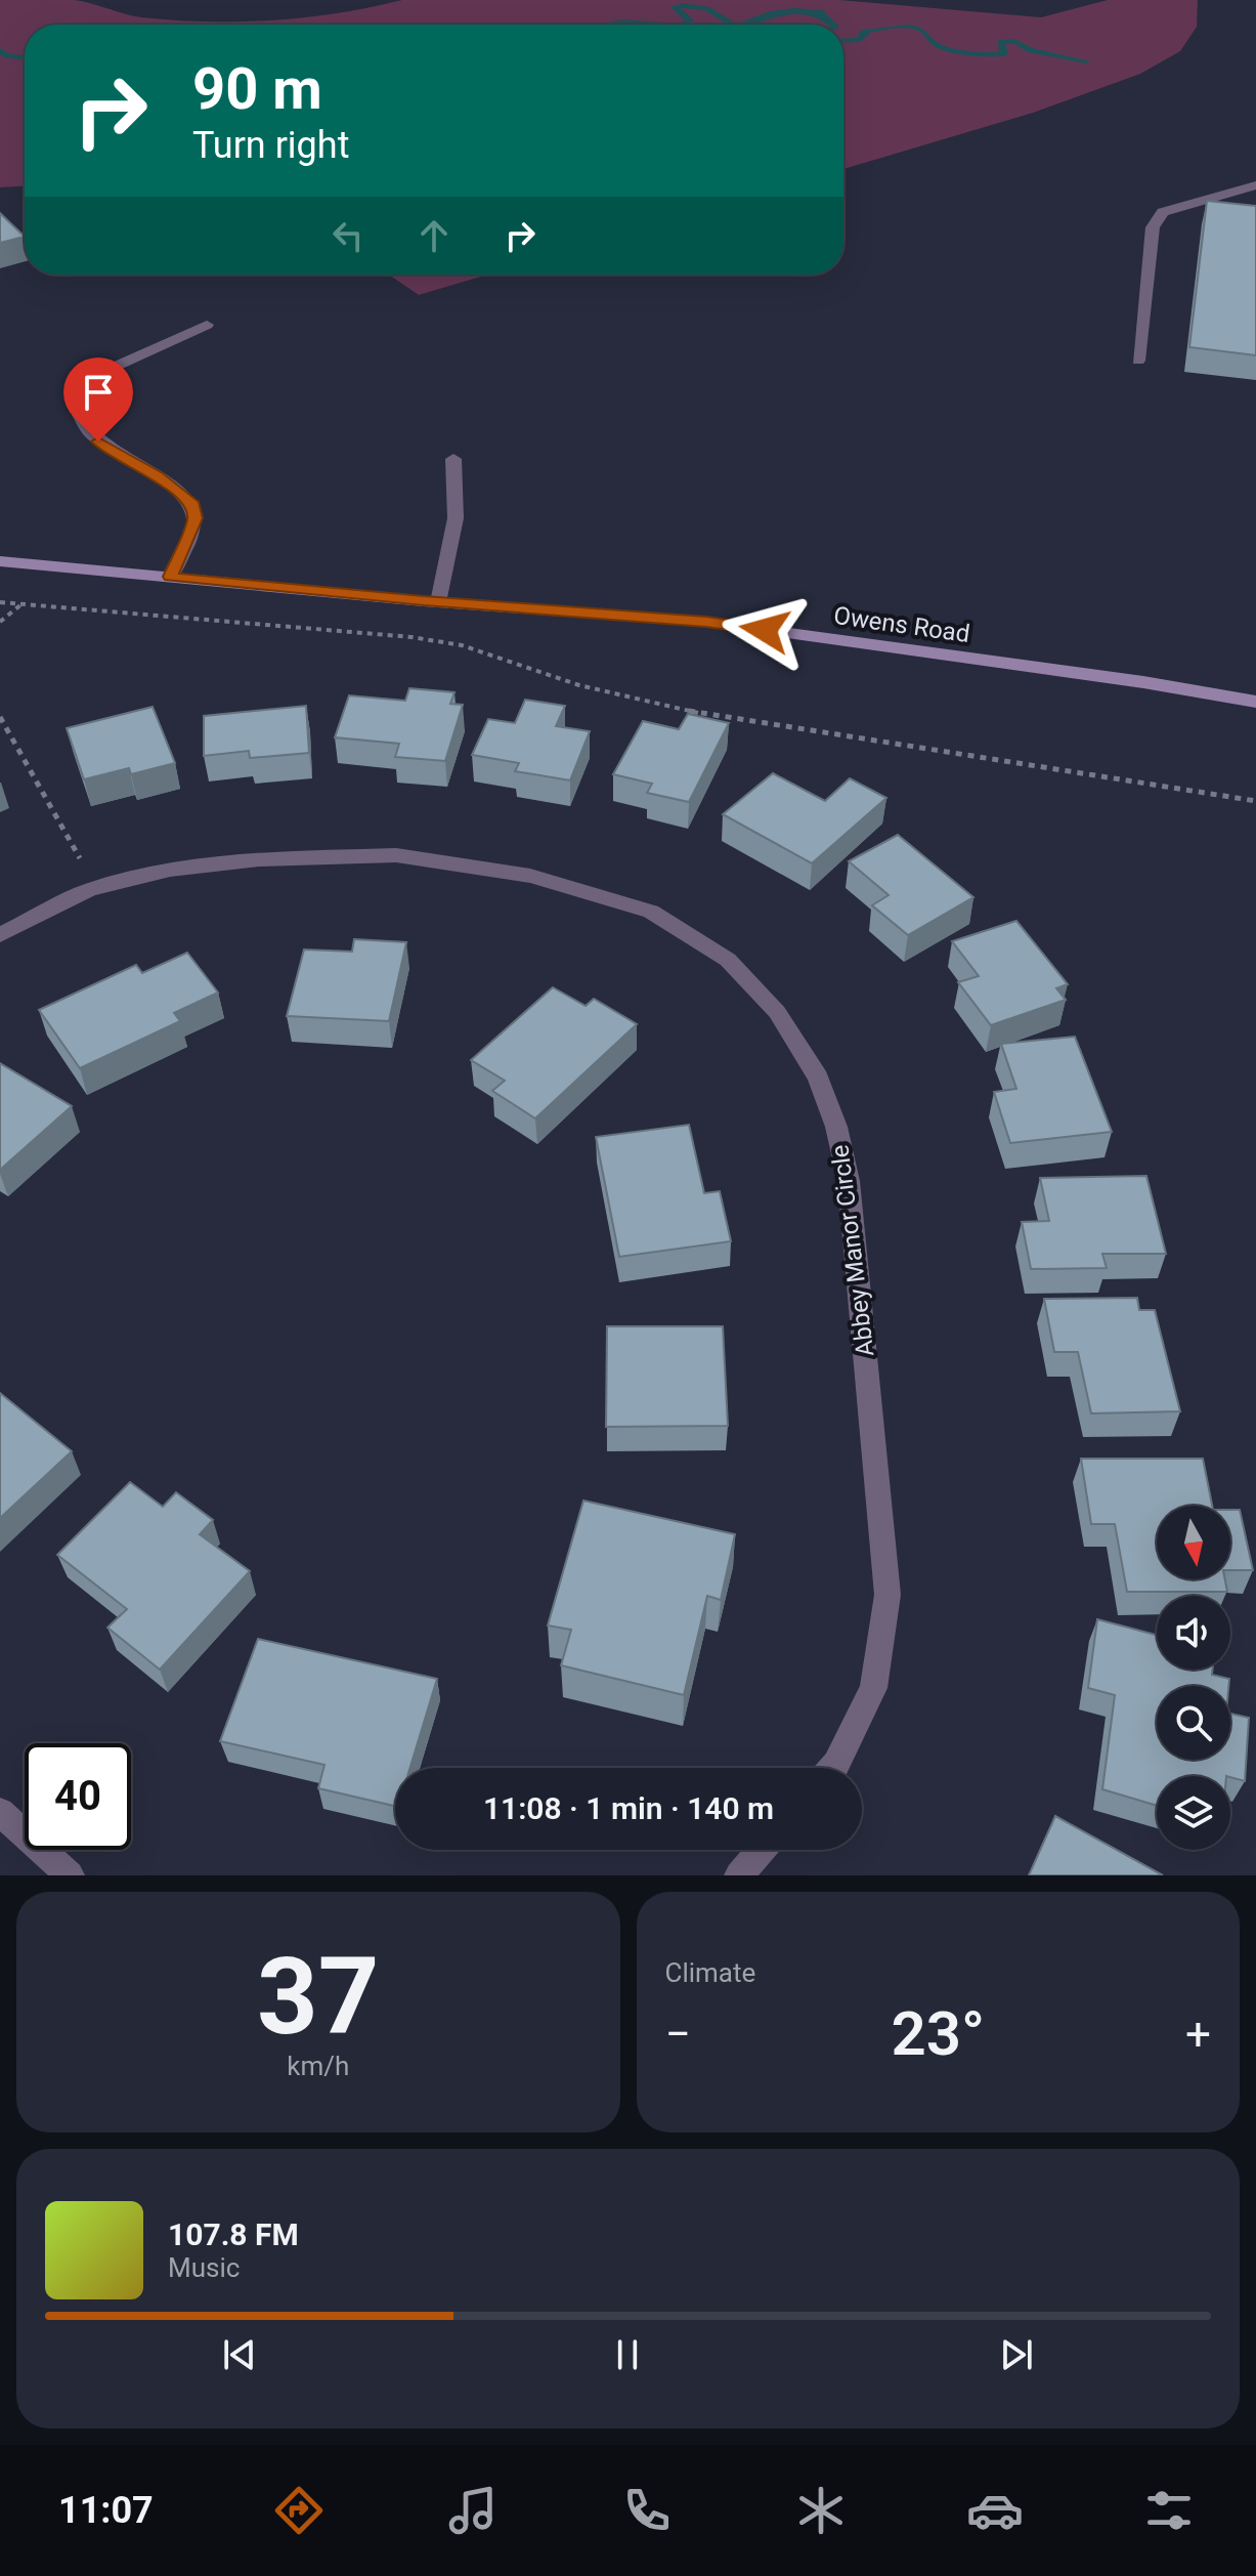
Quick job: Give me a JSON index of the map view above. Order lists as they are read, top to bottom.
{
  "streets": {
    "street": ["Owens Road", "Abbey Manor Circle"]
  },
  "north": "bottom",
  "page": {
    "turn": ["90 m", "Turn right"],
    "limit": "40",
    "trip": "11:08 · 1 min · 140 m",
    "tile": [
      ["37", "km/h"],
      "Climate"
    ],
    "heat": ["−", "23°", "+"],
    "song": ["107.8 FM", "Music"],
    "tabs": "11:07"
  }
}
